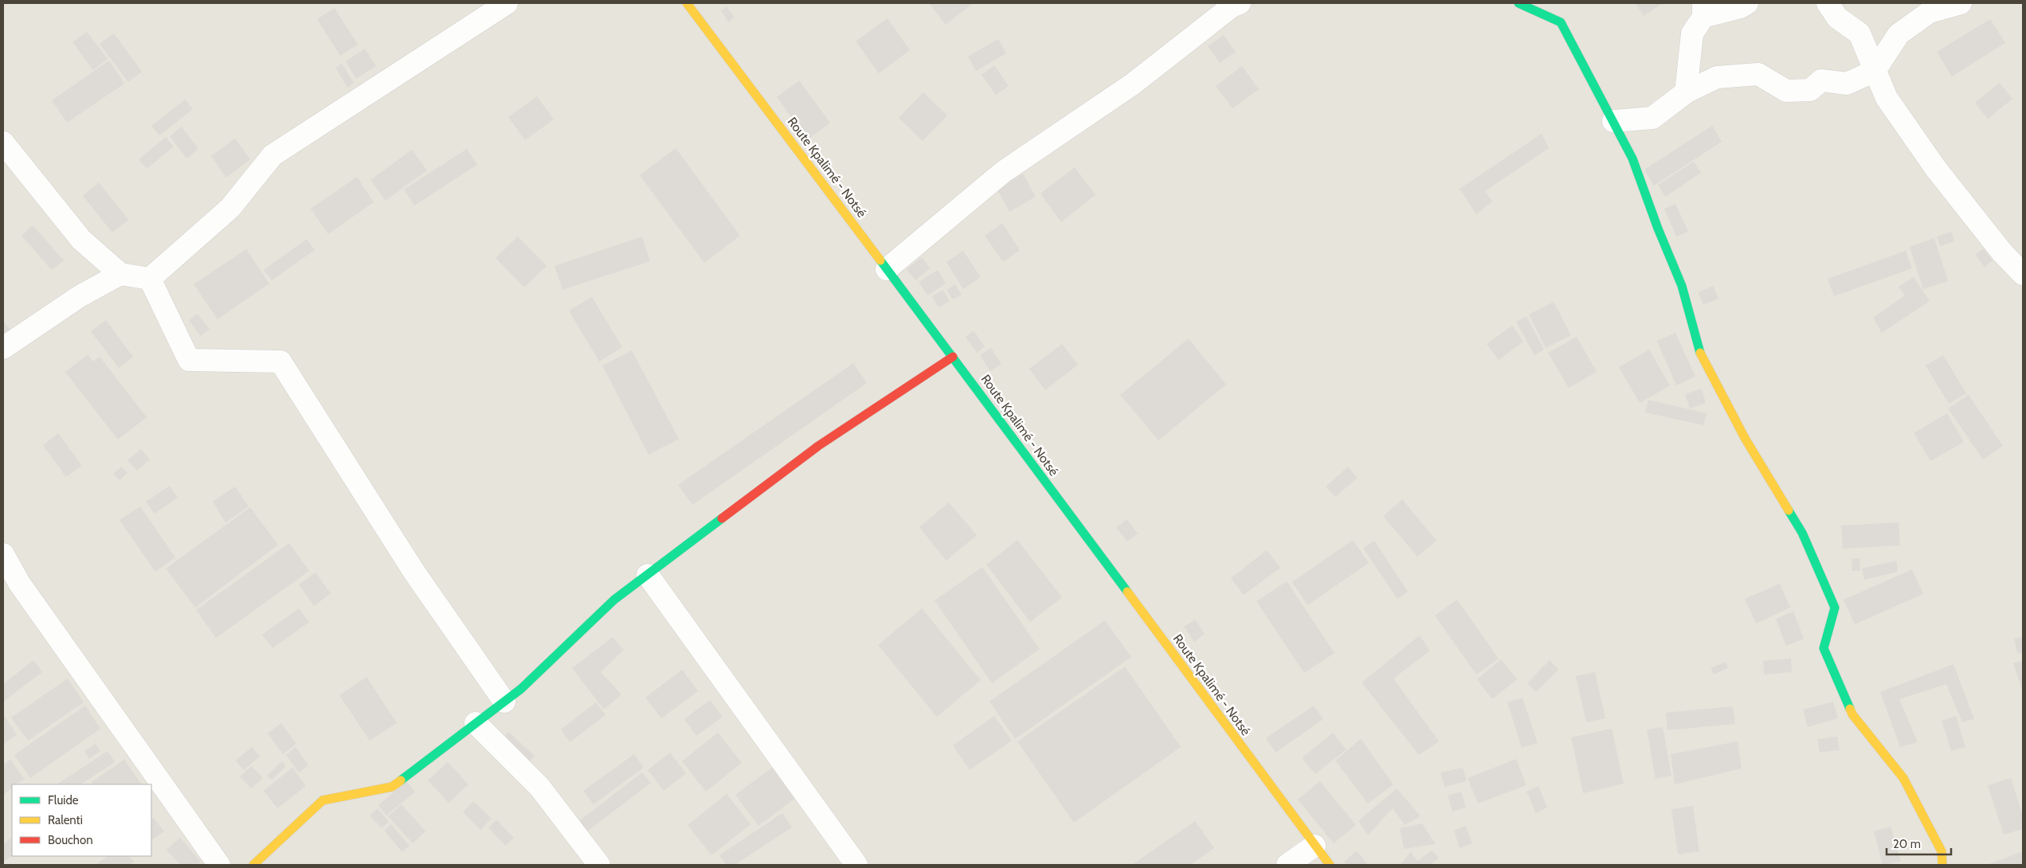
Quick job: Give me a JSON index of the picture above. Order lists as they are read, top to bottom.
{
  "streets": {
    "street": ["Route Kpalimé - Notsé"]
  },
  "legend": ["Fluide", "Ralenti", "Bouchon"],
  "scale_bar": "20 m"
}
